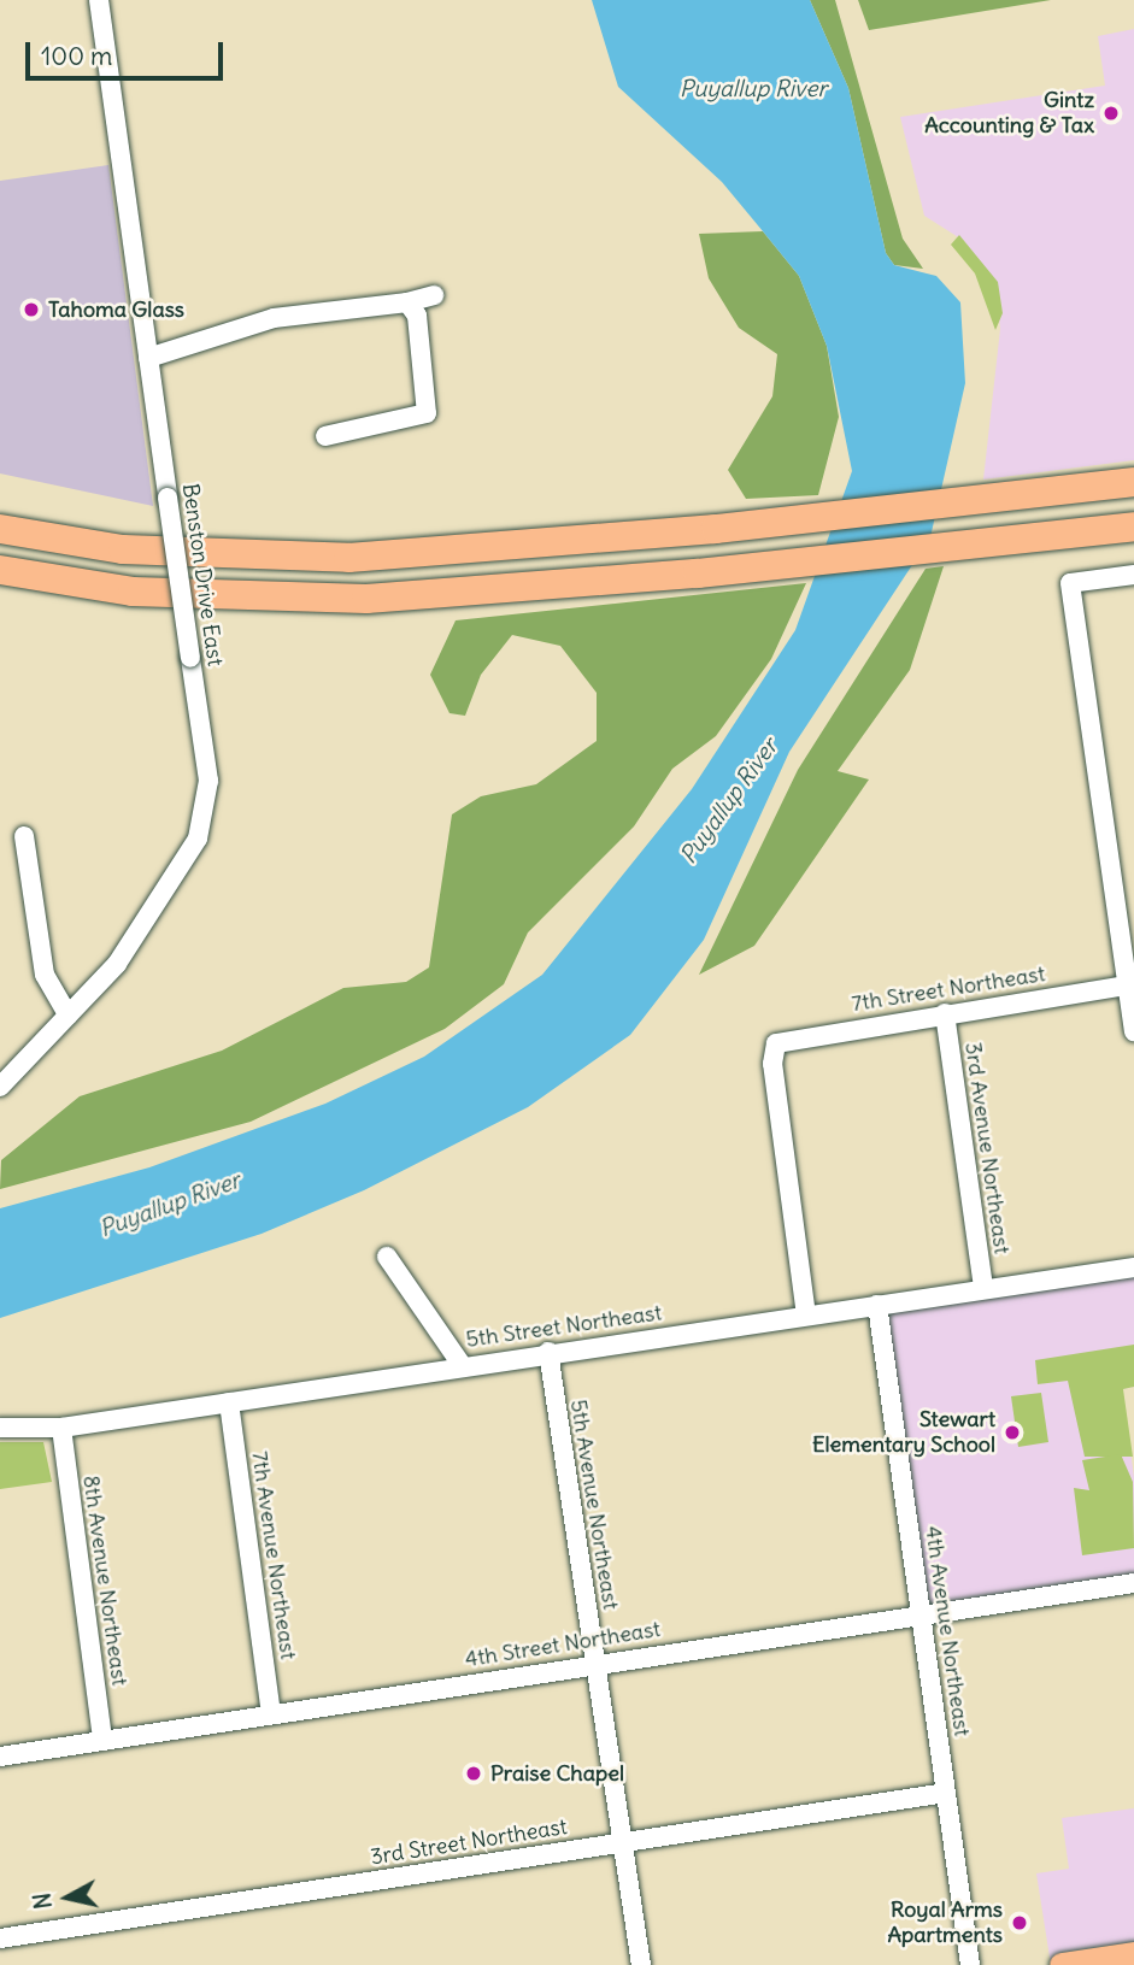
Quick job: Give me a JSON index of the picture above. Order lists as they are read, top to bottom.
{
  "streets": {
    "street": [
      "Benston Drive East",
      "7th Street Northeast",
      "3rd Avenue Northeast",
      "5th Street Northeast",
      "5th Avenue Northeast",
      "7th Avenue Northeast",
      "8th Avenue Northeast",
      "4th Avenue Northeast",
      "4th Street Northeast",
      "3rd Street Northeast"
    ]
  },
  "crossings": [
    ["7th Street Northeast", "3rd Avenue Northeast"],
    ["7th Street Northeast", "5th Street Northeast"],
    ["3rd Avenue Northeast", "5th Street Northeast"],
    ["5th Street Northeast", "5th Avenue Northeast"],
    ["5th Street Northeast", "7th Avenue Northeast"],
    ["5th Street Northeast", "8th Avenue Northeast"],
    ["5th Street Northeast", "4th Avenue Northeast"],
    ["5th Avenue Northeast", "4th Street Northeast"],
    ["5th Avenue Northeast", "3rd Street Northeast"],
    ["7th Avenue Northeast", "4th Street Northeast"],
    ["8th Avenue Northeast", "4th Street Northeast"],
    ["4th Avenue Northeast", "4th Street Northeast"],
    ["4th Avenue Northeast", "3rd Street Northeast"]
  ],
  "water": ["Puyallup River"],
  "places": [
    "Gintz Accounting & Tax",
    "Tahoma Glass",
    "Stewart Elementary School",
    "Praise Chapel",
    "Royal Arms Apartments"
  ],
  "scale_bar": "100 m",
  "north": "left"
}
